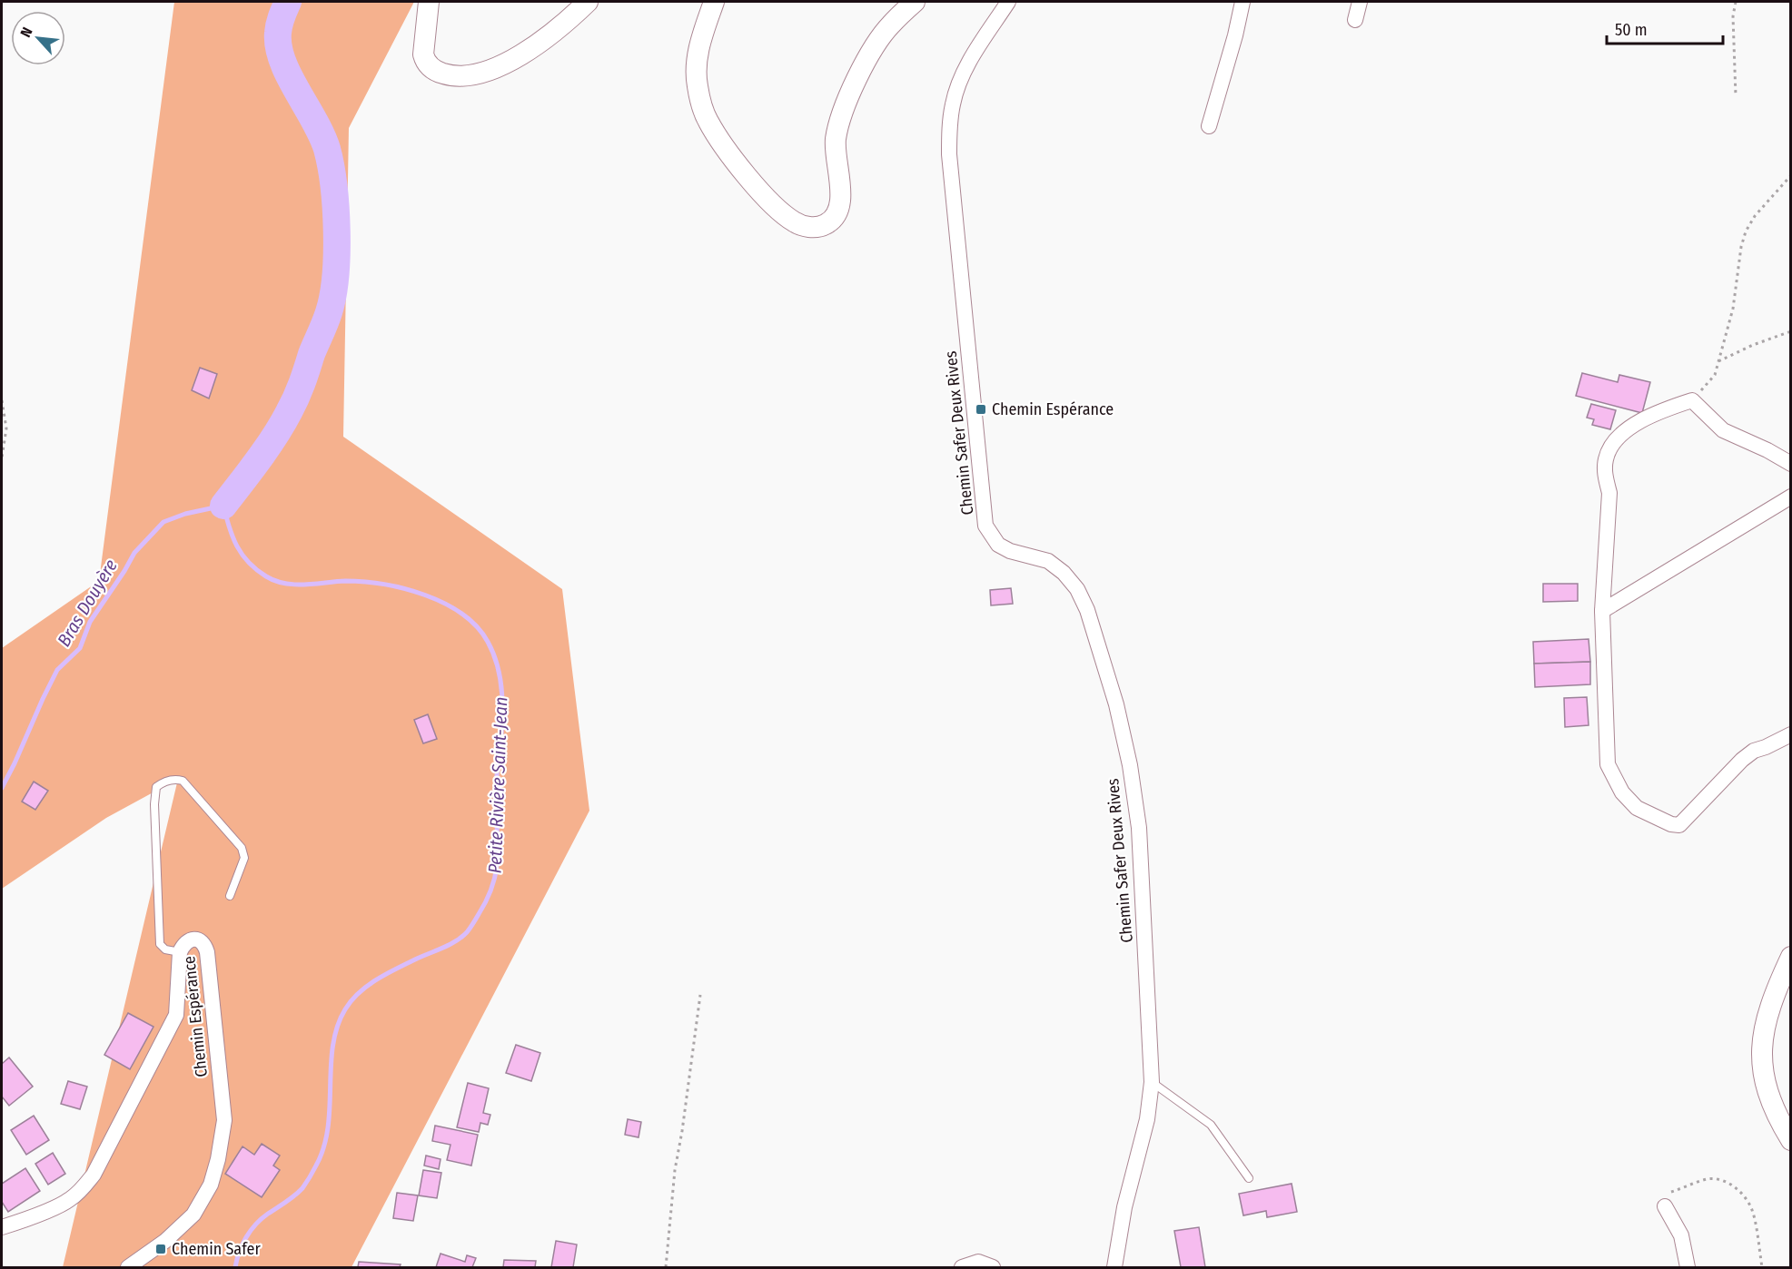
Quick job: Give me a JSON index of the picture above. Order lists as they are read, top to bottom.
{
  "streets": {
    "street": ["Chemin Safer Deux Rives", "Chemin Espérance"]
  },
  "water": ["Bras Douyère", "Petite Rivière Saint-Jean"],
  "places": {
    "transit": ["Chemin Espérance", "Chemin Safer"]
  },
  "scale_bar": "50 m",
  "north": "top left"
}
